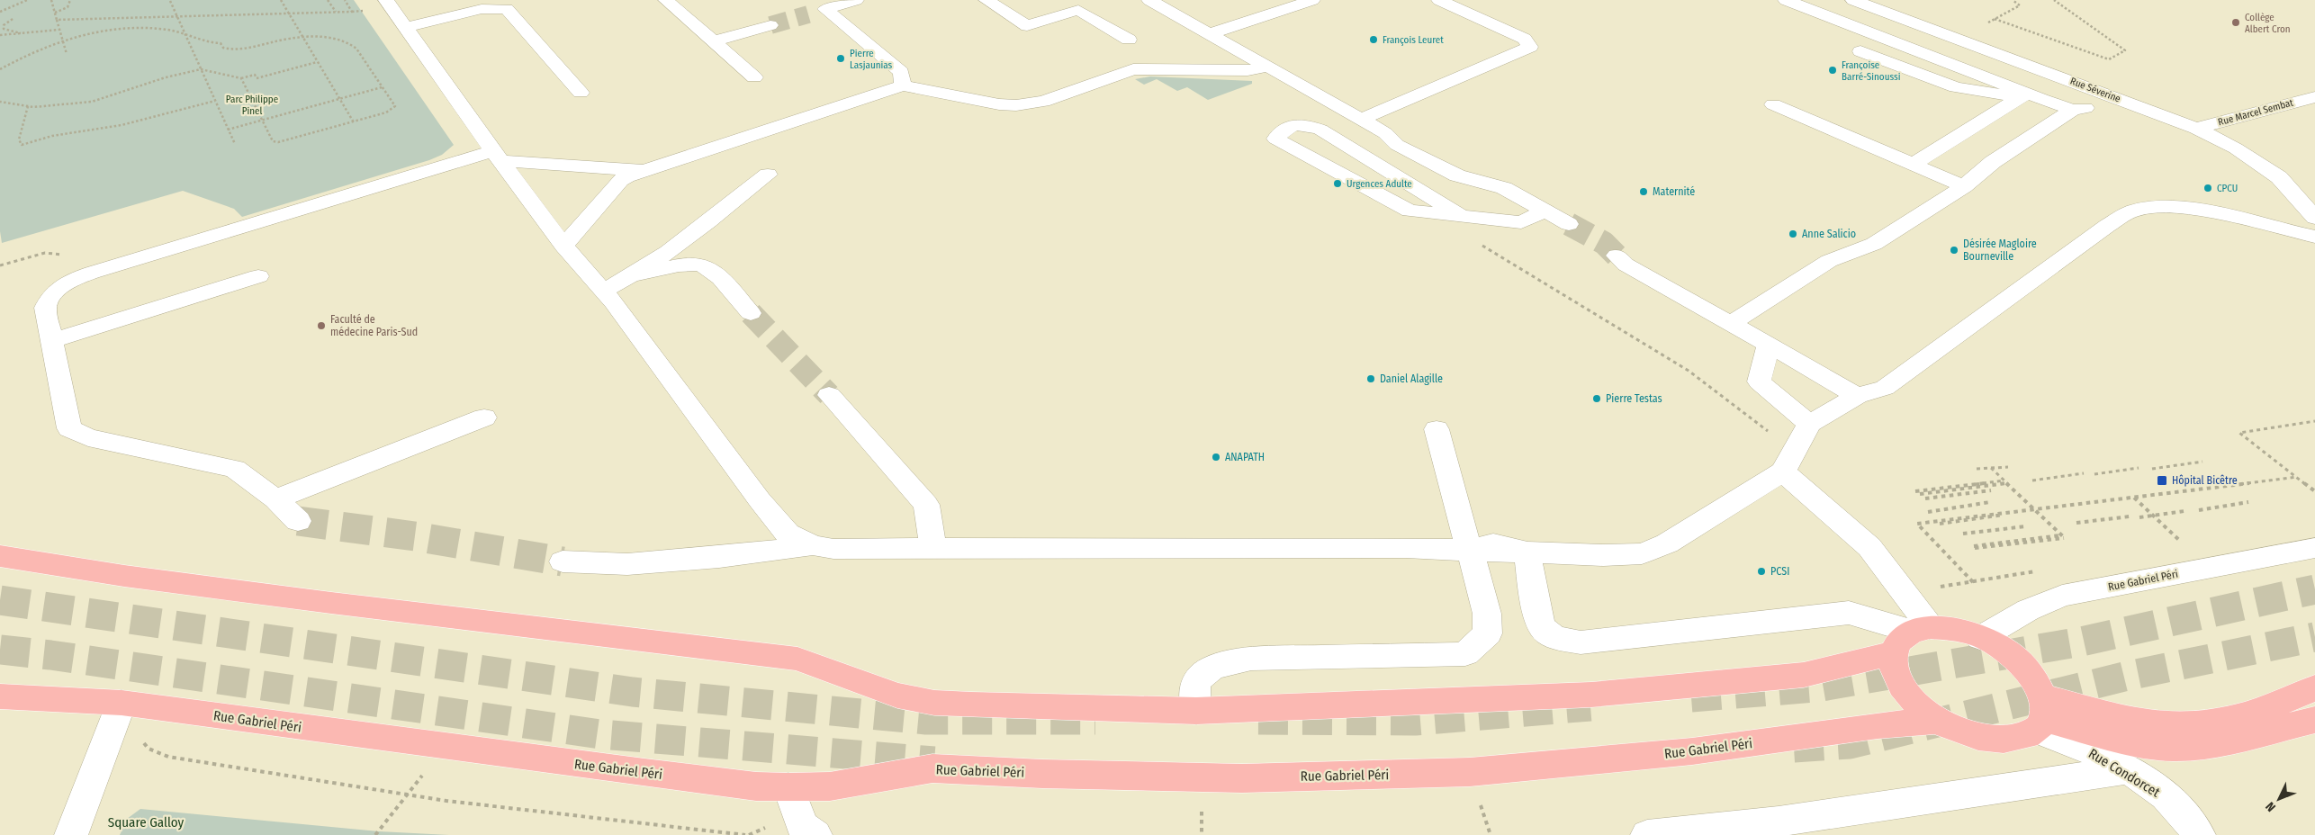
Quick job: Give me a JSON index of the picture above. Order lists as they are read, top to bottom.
{
  "streets": {
    "main road": ["Rue Gabriel Péri"],
    "street": ["Rue Séverine", "Rue Marcel Sembat", "Rue Condorcet"]
  },
  "crossings": [
    ["Rue Séverine", "Rue Marcel Sembat"],
    ["Rue Gabriel Péri", "Rue Condorcet"]
  ],
  "parks": ["Parc Philippe Pinel", "Square Galloy"],
  "places": {
    "other": [
      "Collège Albert Cron",
      "François Leuret",
      "Pierre Lasjaunias",
      "Françoise Barré-Sinoussi",
      "Urgences Adulte",
      "CPCU",
      "Maternité",
      "Anne Salicio",
      "Désirée Magloire Bourneville",
      "Faculté de médecine Paris-Sud",
      "Daniel Alagille",
      "Pierre Testas",
      "ANAPATH",
      "PCSI"
    ],
    "transit": ["Hôpital Bicêtre"]
  },
  "north": "bottom left"
}
